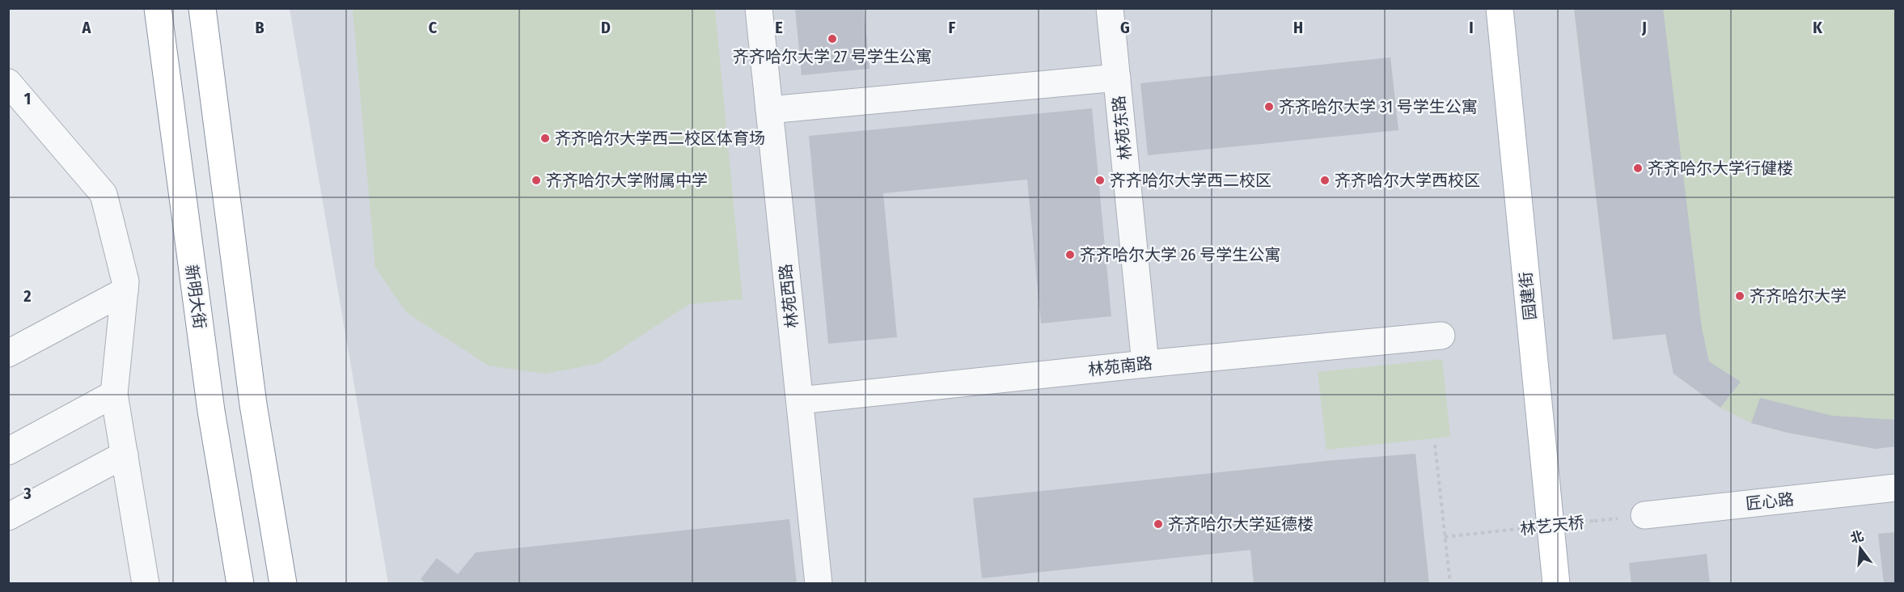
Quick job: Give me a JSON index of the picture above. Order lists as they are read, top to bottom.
{
  "streets": {
    "main road": ["园建街", "新明大街"],
    "street": [
      "林苑东路",
      "林苑西路",
      "林苑南路",
      "匠心路"
    ],
    "path": ["林艺天桥"]
  },
  "crossings": [
    ["林苑东路", "林苑南路"],
    ["林苑西路", "林苑南路"]
  ],
  "places": [
    "齐齐哈尔大学 27 号学生公寓",
    "齐齐哈尔大学 31 号学生公寓",
    "齐齐哈尔大学西二校区体育场",
    "齐齐哈尔大学行健楼",
    "齐齐哈尔大学附属中学",
    "齐齐哈尔大学西二校区",
    "齐齐哈尔大学西校区",
    "齐齐哈尔大学 26 号学生公寓",
    "齐齐哈尔大学",
    "齐齐哈尔大学延德楼"
  ],
  "north": "top",
  "grid": {
    "columns": [
      "A",
      "B",
      "C",
      "D",
      "E",
      "F",
      "G",
      "H",
      "I",
      "J",
      "K"
    ],
    "rows": ["1", "2", "3"]
  }
}
